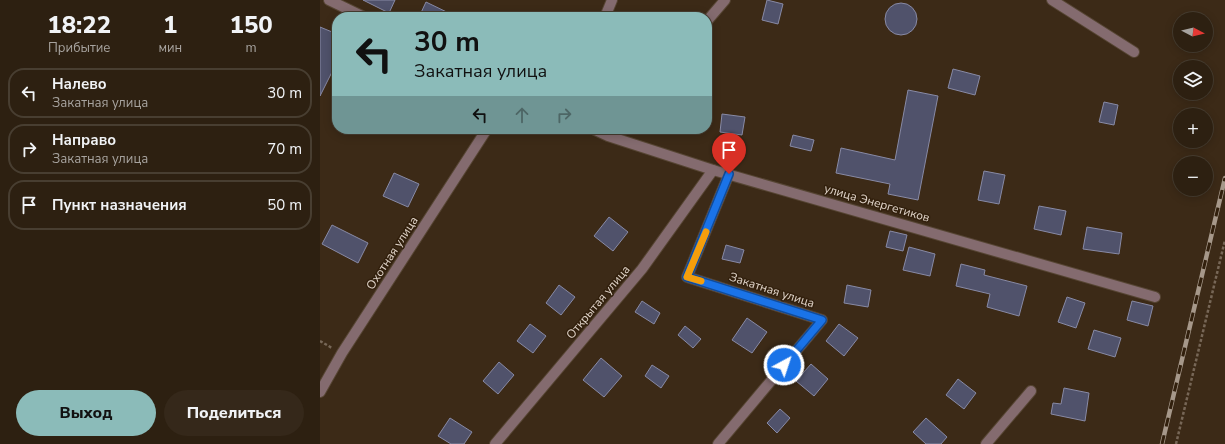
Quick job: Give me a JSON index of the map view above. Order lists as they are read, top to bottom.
{
  "streets": {
    "street": [
      "улица Энергетиков",
      "Охотная улица",
      "Закатная улица",
      "Открытая улица"
    ]
  },
  "crossings": [
    ["улица Энергетиков", "Закатная улица"],
    ["улица Энергетиков", "Открытая улица"]
  ],
  "north": "right",
  "page": {
    "eta": [
      "18:22",
      "Прибытие",
      "1",
      "мин",
      "150",
      "m"
    ],
    "map_buttons": ["+", "−"],
    "turn": ["30 m", "Закатная улица"],
    "list": [
      {
        "name": "Налево",
        "note": "Закатная улица",
        "value": "30 m"
      },
      {
        "name": "Направо",
        "note": "Закатная улица",
        "value": "70 m"
      },
      {
        "name": "Пункт назначения",
        "value": "50 m"
      }
    ],
    "buttons": ["Выход", "Поделиться"]
  }
}
